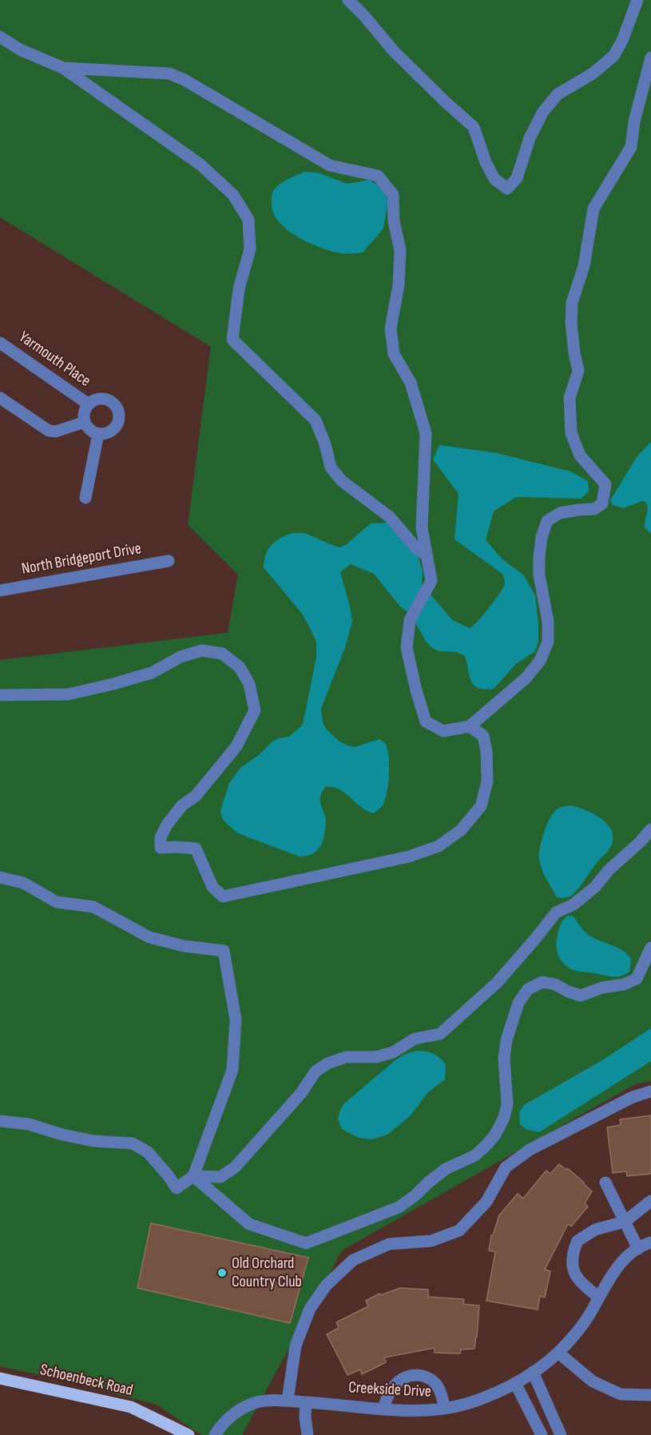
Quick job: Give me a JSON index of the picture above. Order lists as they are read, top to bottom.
{
  "streets": {
    "main road": ["Schoenbeck Road"],
    "street": ["Yarmouth Place", "North Bridgeport Drive", "Creekside Drive"]
  },
  "places": ["Old Orchard Country Club"]
}
